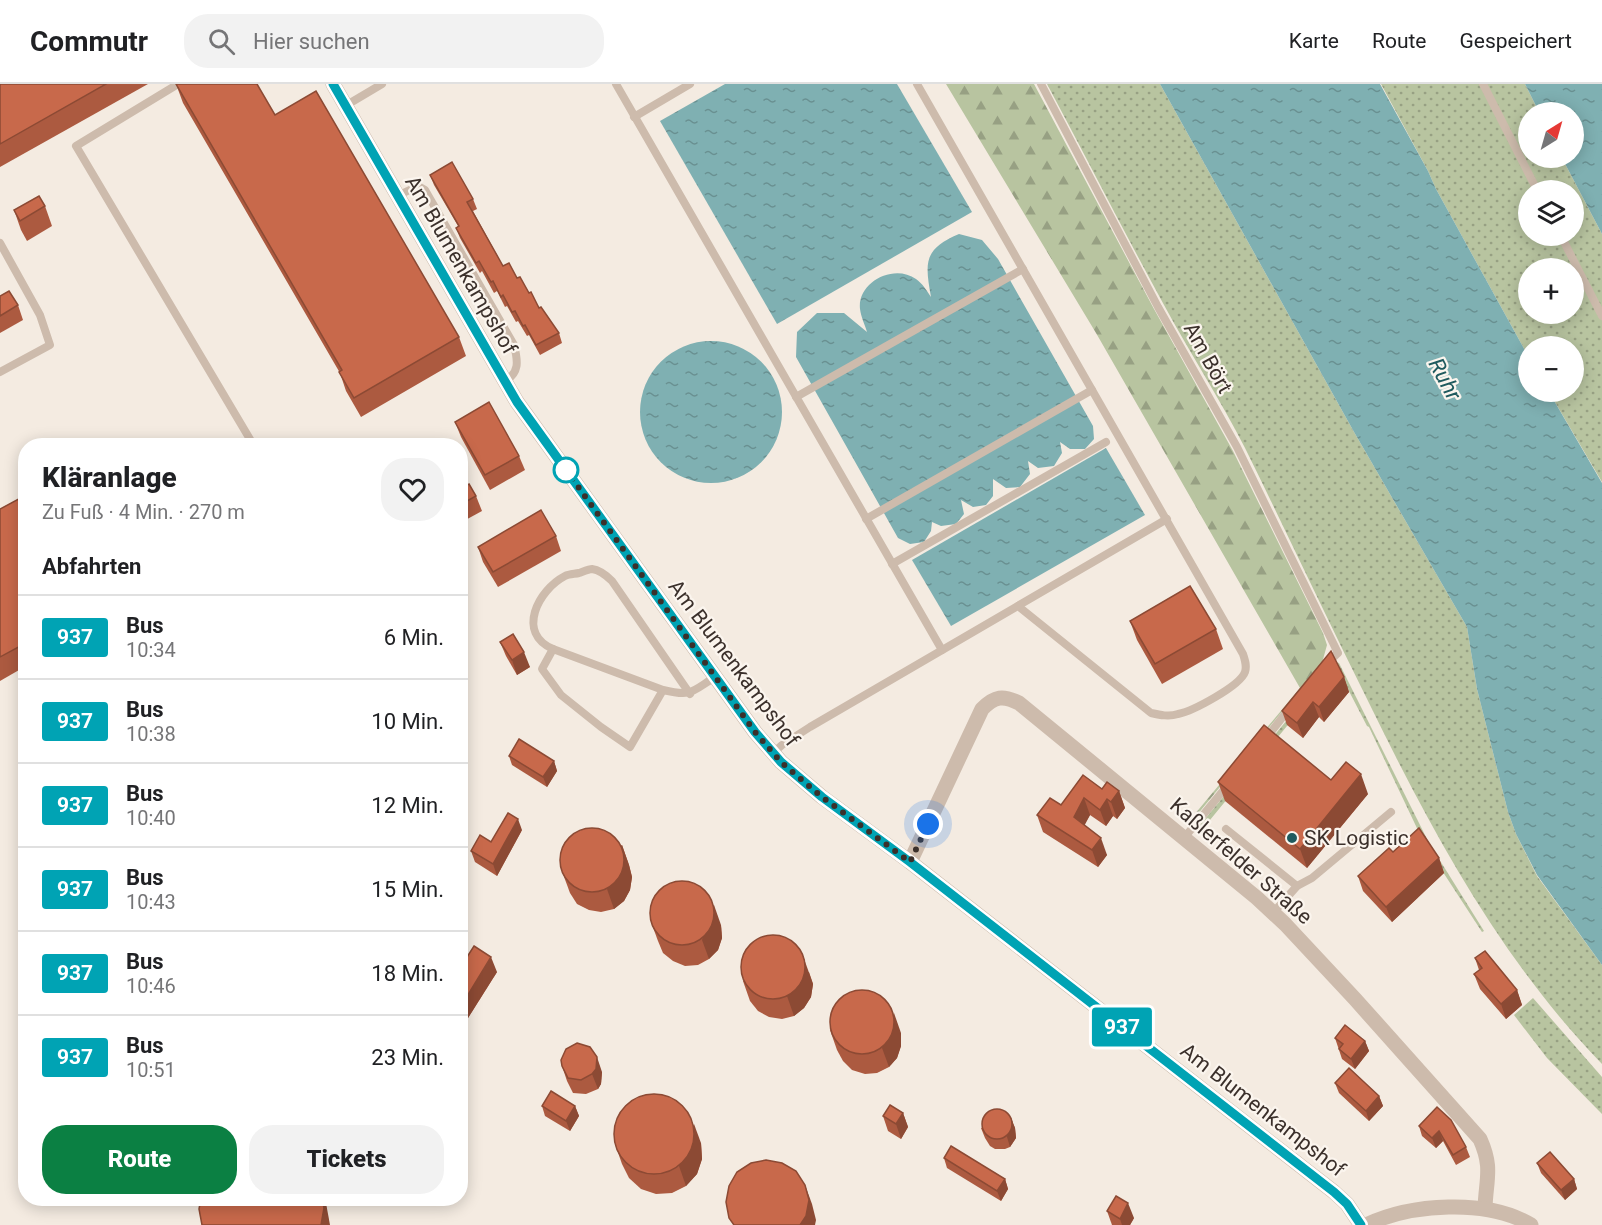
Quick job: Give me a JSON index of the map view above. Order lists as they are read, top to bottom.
{
  "streets": {
    "street": ["Am Blumenkampshof", "Kaßlerfelder Straße"],
    "lane": ["Am Bört"]
  },
  "crossings": [
    ["Am Blumenkampshof", "Kaßlerfelder Straße"]
  ],
  "water": ["Ruhr"],
  "places": ["SK Logistic"],
  "lines": ["bus line 937"],
  "north": "top right",
  "page": {
    "header": "Commutr",
    "search": "Hier suchen",
    "nav": ["Karte", "Route", "Gespeichert"],
    "on_map": "937",
    "map_buttons": ["+", "−"],
    "heading": [
      ["Kläranlage", "Zu Fuß · 4 Min. · 270 m"],
      "Abfahrten"
    ],
    "list": [
      {
        "mark": "937",
        "name": "Bus",
        "note": "10:34",
        "value": "6 Min."
      },
      {
        "mark": "937",
        "name": "Bus",
        "note": "10:38",
        "value": "10 Min."
      },
      {
        "mark": "937",
        "name": "Bus",
        "note": "10:40",
        "value": "12 Min."
      },
      {
        "mark": "937",
        "name": "Bus",
        "note": "10:43",
        "value": "15 Min."
      },
      {
        "mark": "937",
        "name": "Bus",
        "note": "10:46",
        "value": "18 Min."
      },
      {
        "mark": "937",
        "name": "Bus",
        "note": "10:51",
        "value": "23 Min."
      }
    ],
    "buttons": ["Route", "Tickets"]
  }
}
